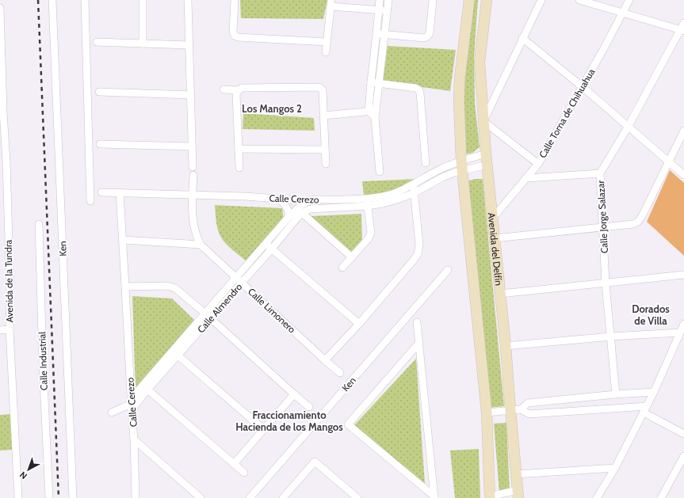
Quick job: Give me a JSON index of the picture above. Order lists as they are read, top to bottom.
{
  "streets": {
    "street": [
      "Calle Toma de Chihuahua",
      "Calle Cerezo",
      "Calle Jorge Salazar",
      "Ken",
      "Avenida del Delfín",
      "Avenida de la Tundra",
      "Calle Almendro",
      "Calle Limonero",
      "Calle Industrial"
    ]
  },
  "crossings": [
    ["Calle Toma de Chihuahua", "Avenida del Delfín"],
    ["Calle Cerezo", "Calle Almendro"],
    ["Calle Cerezo", "Calle Limonero"],
    ["Calle Almendro", "Calle Limonero"]
  ],
  "districts": ["Los Mangos 2", "Dorados de Villa", "Fraccionamiento Hacienda de los Mangos"],
  "north": "bottom left"
}
